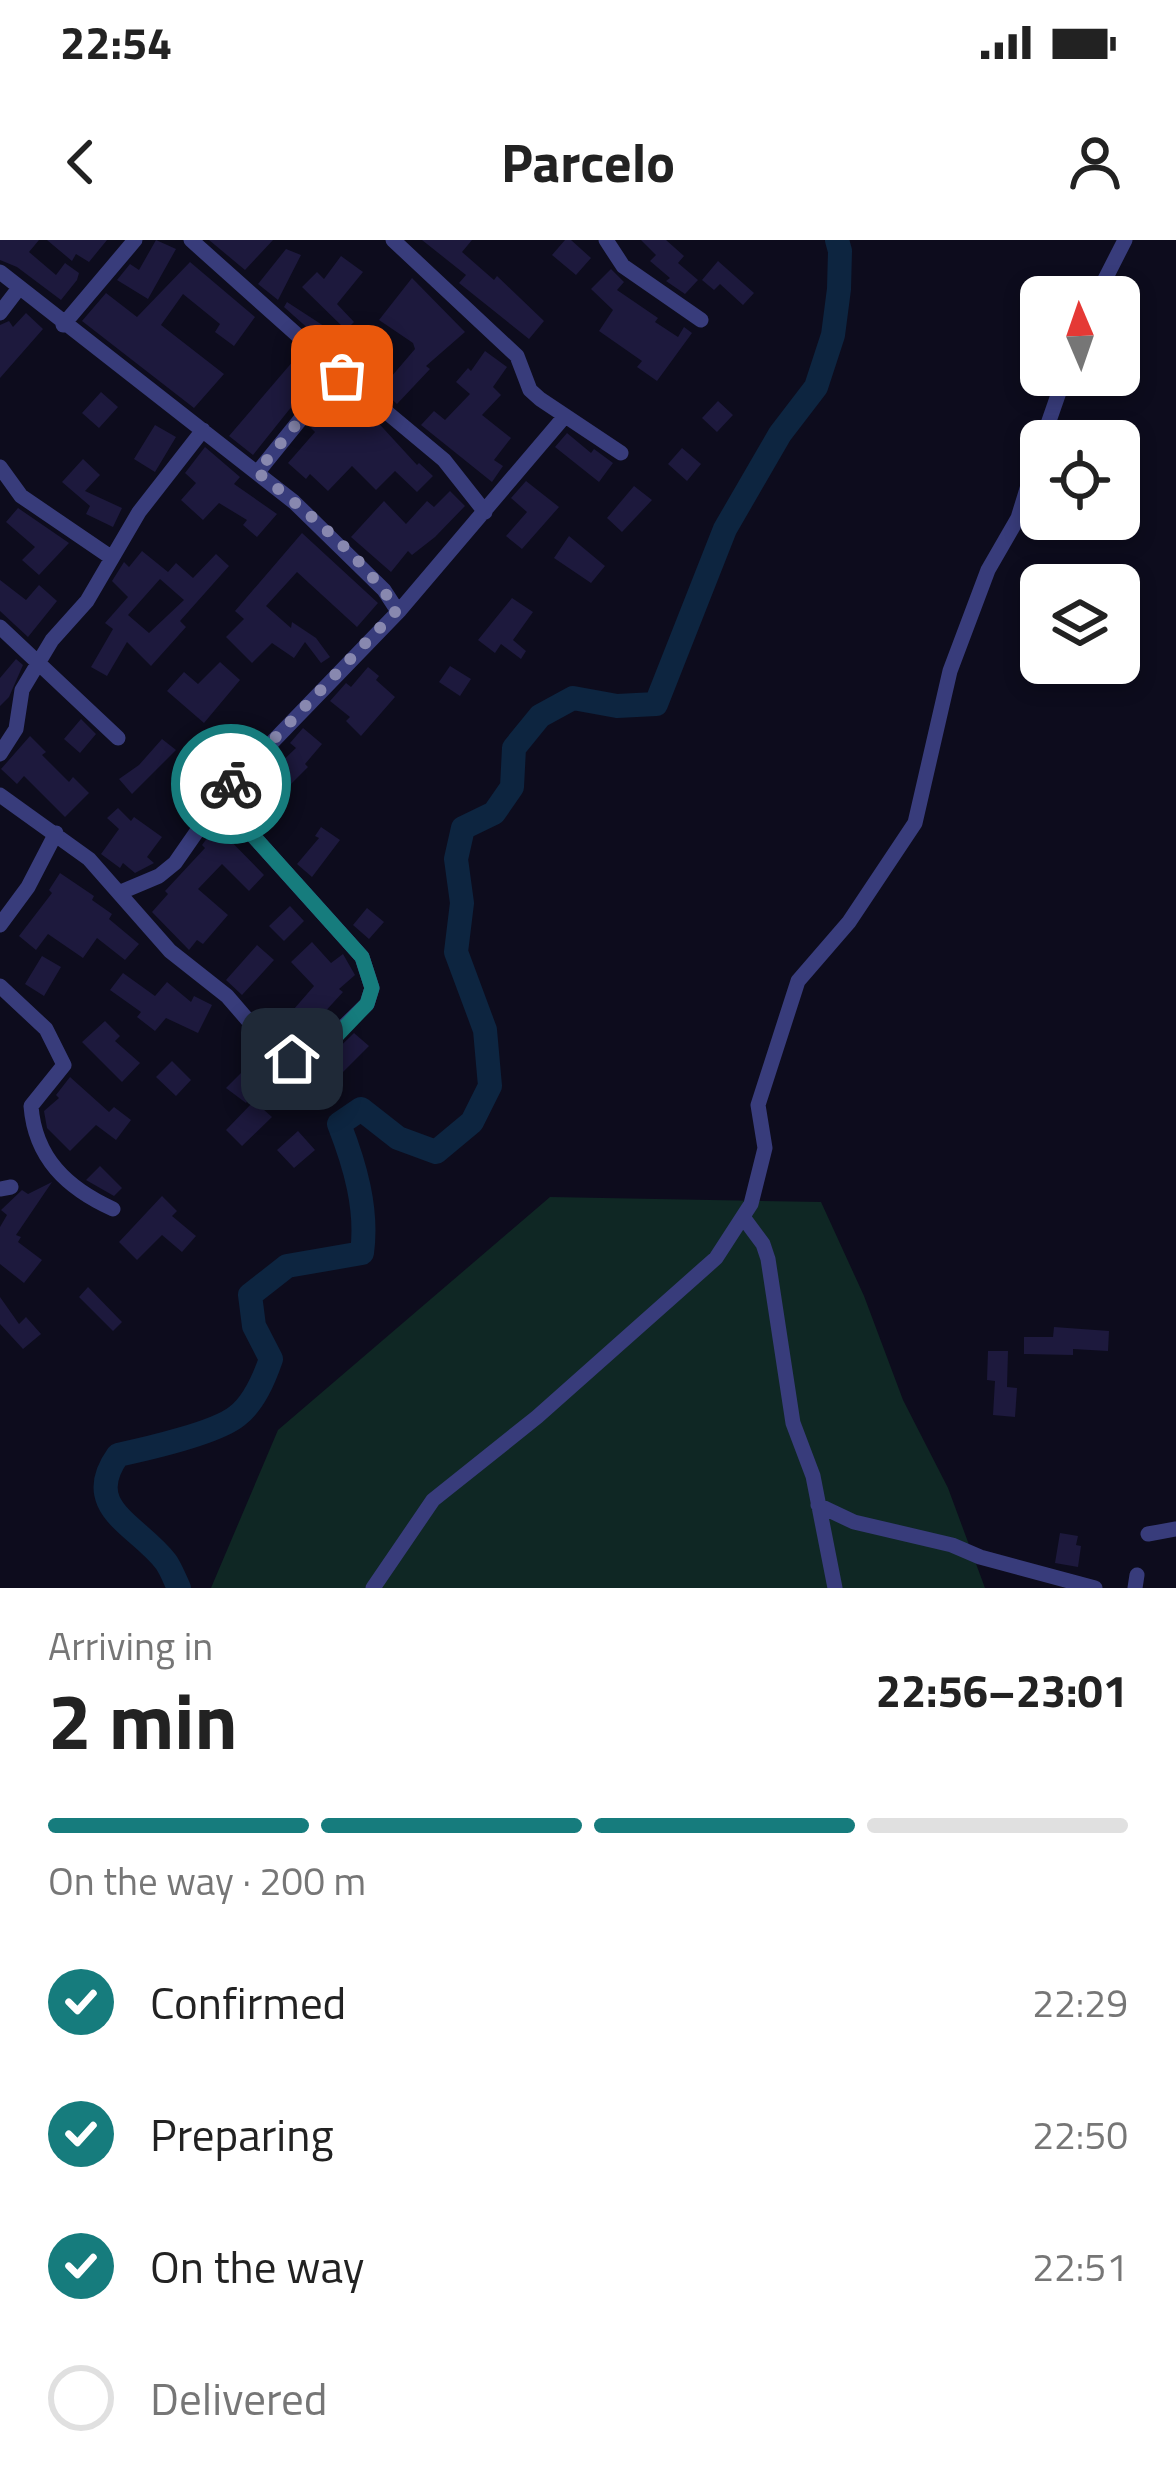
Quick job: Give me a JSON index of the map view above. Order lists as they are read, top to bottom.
{
  "north": "top",
  "page": {
    "status": "22:54",
    "header": "Parcelo",
    "heading": ["2 min", "Arriving in", "22:56–23:01"],
    "bar": "On the way · 200 m",
    "list": [
      ["Confirmed", "22:29"],
      ["Preparing", "22:50"],
      ["On the way", "22:51"],
      "Delivered"
    ]
  }
}
